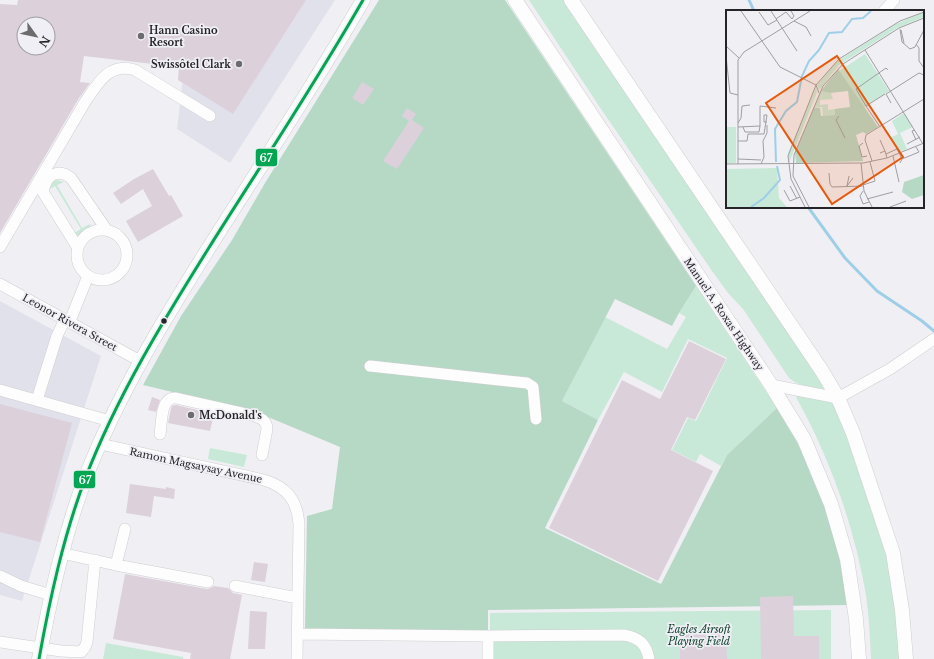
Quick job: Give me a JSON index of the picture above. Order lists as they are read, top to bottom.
{
  "streets": {
    "main road": ["Manuel A. Roxas Highway"],
    "street": ["Leonor Rivera Street", "Ramon Magsaysay Avenue"]
  },
  "parks": ["Eagles Airsoft Playing Field"],
  "places": ["Hann Casino Resort", "Swissôtel Clark", "McDonald's"],
  "lines": ["transit line 67"],
  "north": "bottom right"
}
